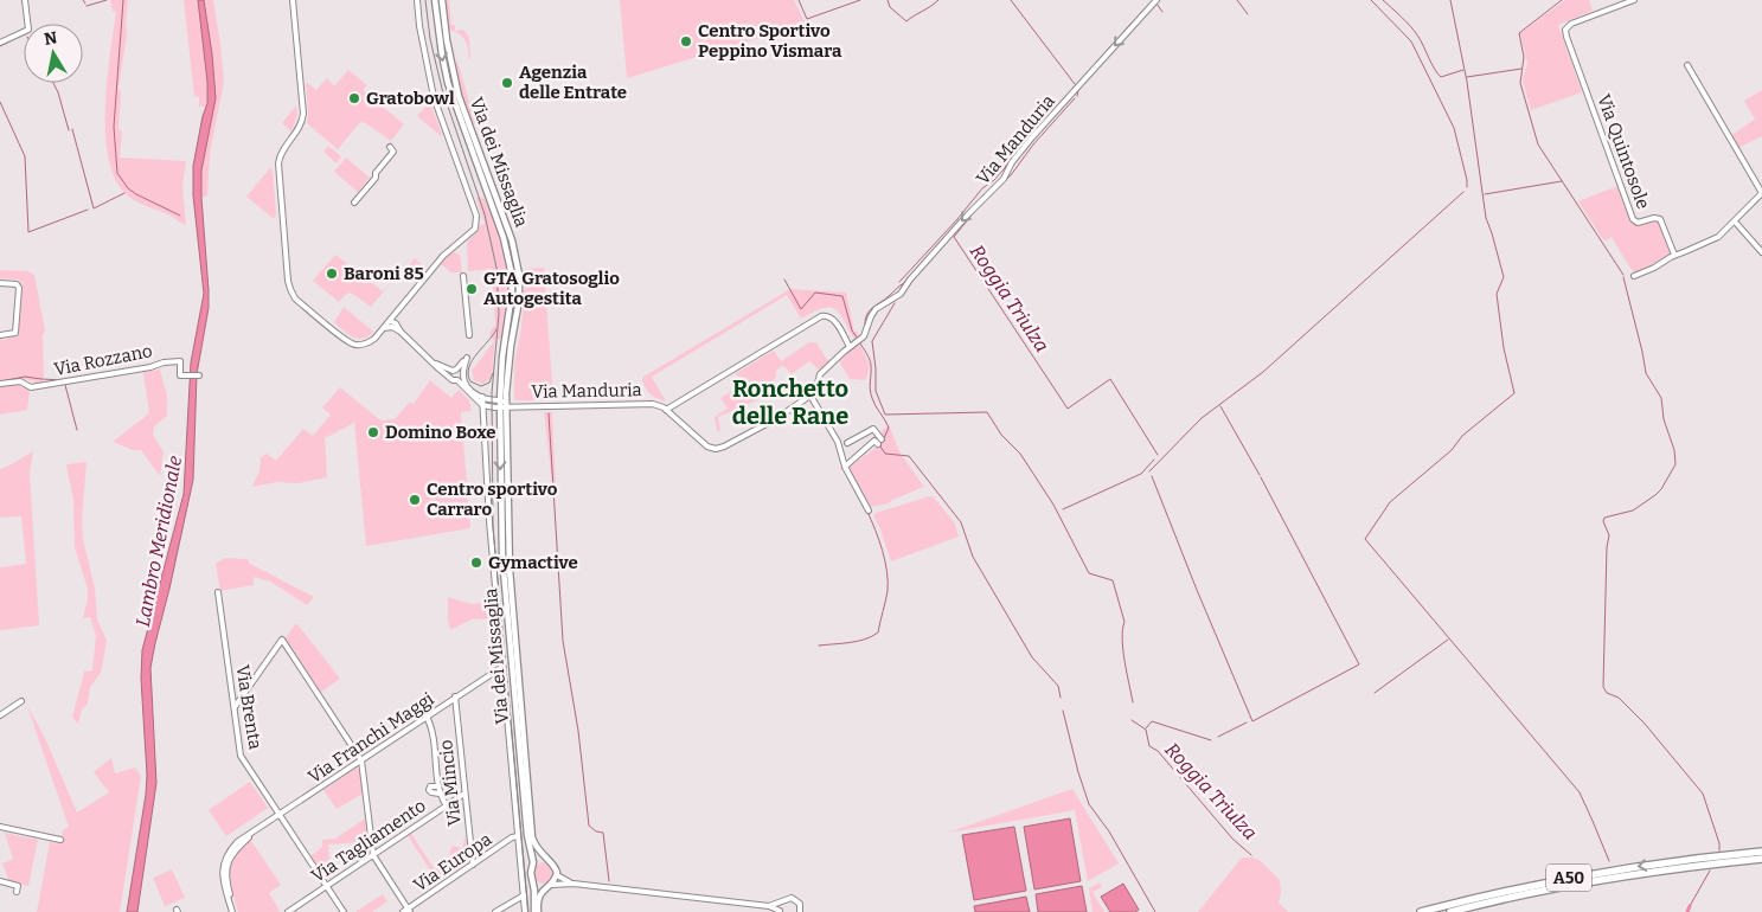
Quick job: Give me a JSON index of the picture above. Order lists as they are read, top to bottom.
{
  "streets": {
    "highway": ["A50"],
    "main road": ["Via dei Missaglia"],
    "street": [
      "Via Manduria",
      "Via Quintosole",
      "Via Rozzano",
      "Via Brenta",
      "Via Franchi Maggi",
      "Via Mincio",
      "Via Tagliamento",
      "Via Europa"
    ]
  },
  "crossings": [
    ["Via Manduria", "Via dei Missaglia"],
    ["Via Brenta", "Via Franchi Maggi"],
    ["Via Brenta", "Via Tagliamento"],
    ["Via Franchi Maggi", "Via Mincio"],
    ["Via Mincio", "Via Tagliamento"],
    ["Via Mincio", "Via Europa"]
  ],
  "one_way": ["Via Manduria"],
  "districts": ["Ronchetto delle Rane"],
  "water": ["Roggia Triulza", "Lambro Meridionale"],
  "places": [
    "Centro Sportivo Peppino Vismara",
    "Agenzia delle Entrate",
    "Gratobowl",
    "Baroni 85",
    "GTA Gratosoglio Autogestita",
    "Domino Boxe",
    "Centro sportivo Carraro",
    "Gymactive"
  ],
  "north": "top"
}
